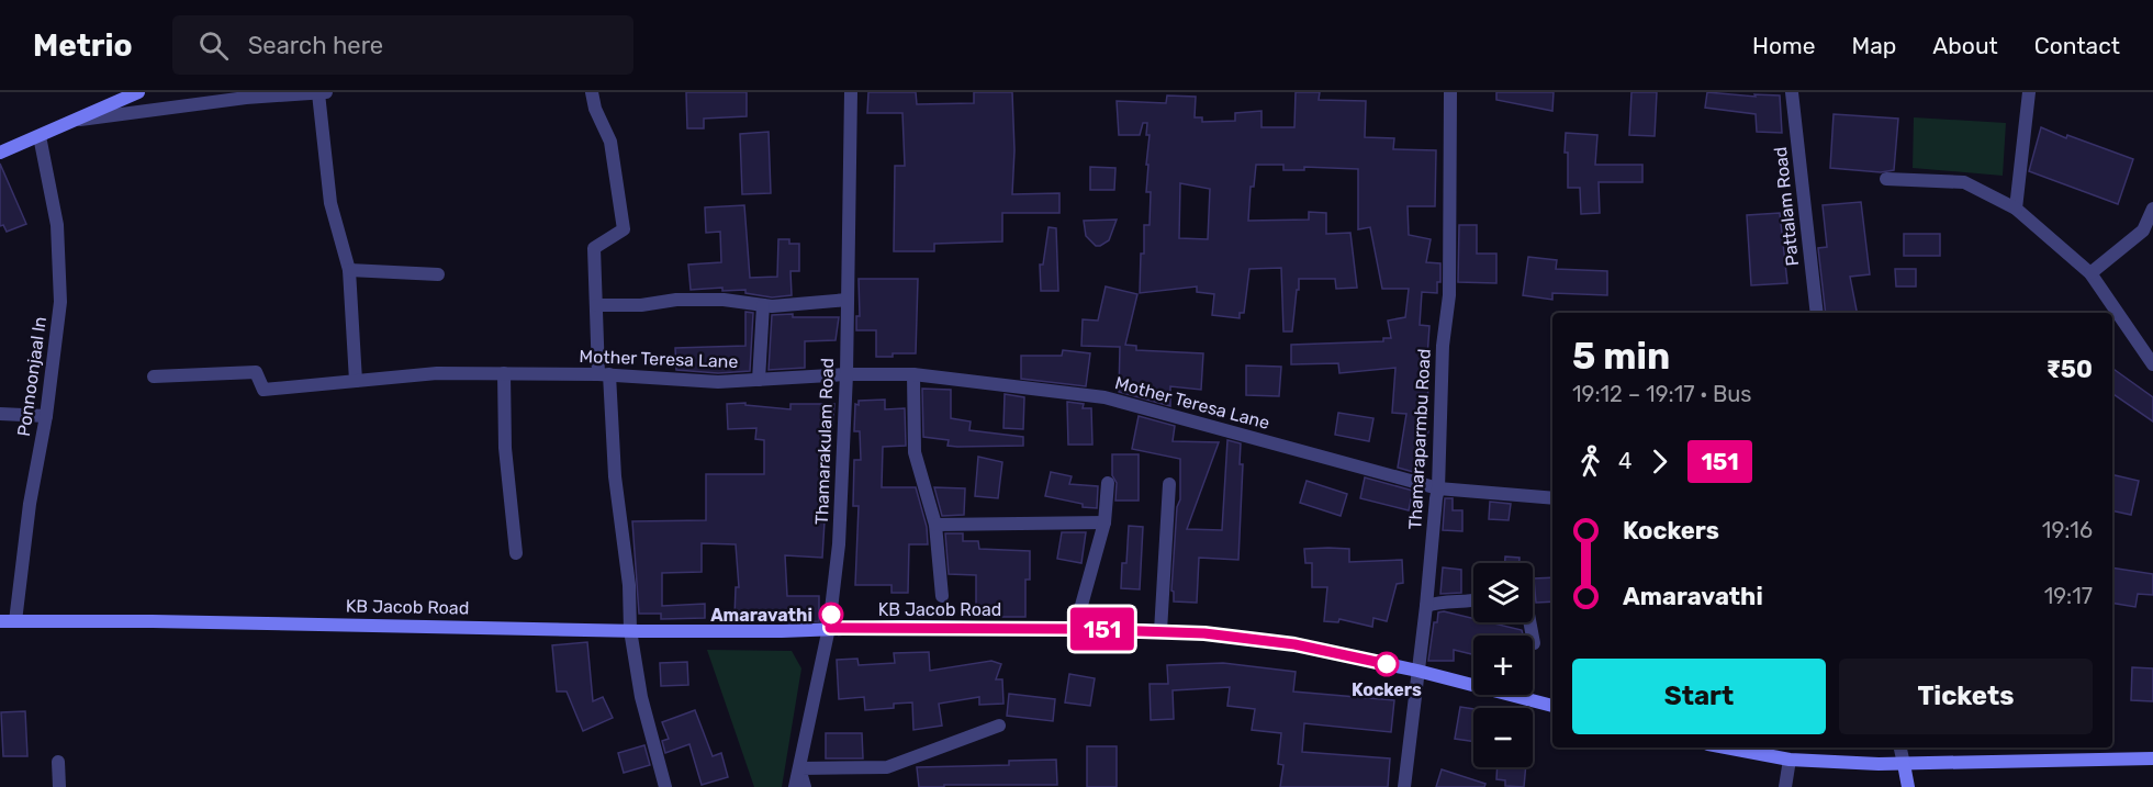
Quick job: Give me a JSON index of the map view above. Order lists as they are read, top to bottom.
{
  "streets": {
    "main road": ["KB Jacob Road"],
    "street": [
      "Pattalam Road",
      "Mother Teresa Lane",
      "Ponnoonjaal ln",
      "Thamaraparmbu Road",
      "Thamarakulam Road"
    ]
  },
  "crossings": [
    ["Mother Teresa Lane", "Thamaraparmbu Road"],
    ["Mother Teresa Lane", "Thamarakulam Road"],
    ["Ponnoonjaal ln", "KB Jacob Road"],
    ["Thamaraparmbu Road", "KB Jacob Road"],
    ["Thamarakulam Road", "KB Jacob Road"]
  ],
  "places": ["Amaravathi", "Kockers"],
  "lines": ["bus line 151"],
  "page": {
    "header": "Metrio",
    "search": "Search here",
    "nav": [
      "Home",
      "Map",
      "About",
      "Contact"
    ],
    "on_map": "151",
    "heading": ["5 min", "19:12 – 19:17 · Bus", "₹50"],
    "legs": ["4", "151"],
    "list": [
      {
        "name": "Kockers",
        "value": "19:16"
      },
      {
        "name": "Amaravathi",
        "value": "19:17"
      }
    ],
    "map_buttons": ["+", "−"],
    "buttons": ["Start", "Tickets"]
  }
}
